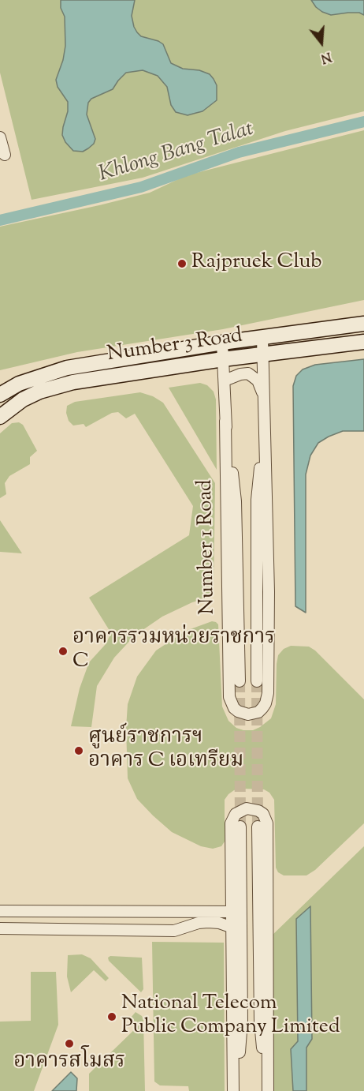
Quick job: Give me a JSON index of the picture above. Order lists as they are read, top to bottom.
{
  "streets": {
    "street": ["Number 3 Road", "Number 1 Road"]
  },
  "crossings": [
    ["Number 3 Road", "Number 1 Road"]
  ],
  "water": ["Khlong Bang Talat"],
  "places": [
    "Rajpruek Club",
    "อาคารรวมหน่วยราชการ C",
    "ศูนย์ราชการฯ อาคาร C เอเทรียม",
    "National Telecom Public Company Limited",
    "อาคารสโมสร"
  ],
  "north": "bottom"
}
